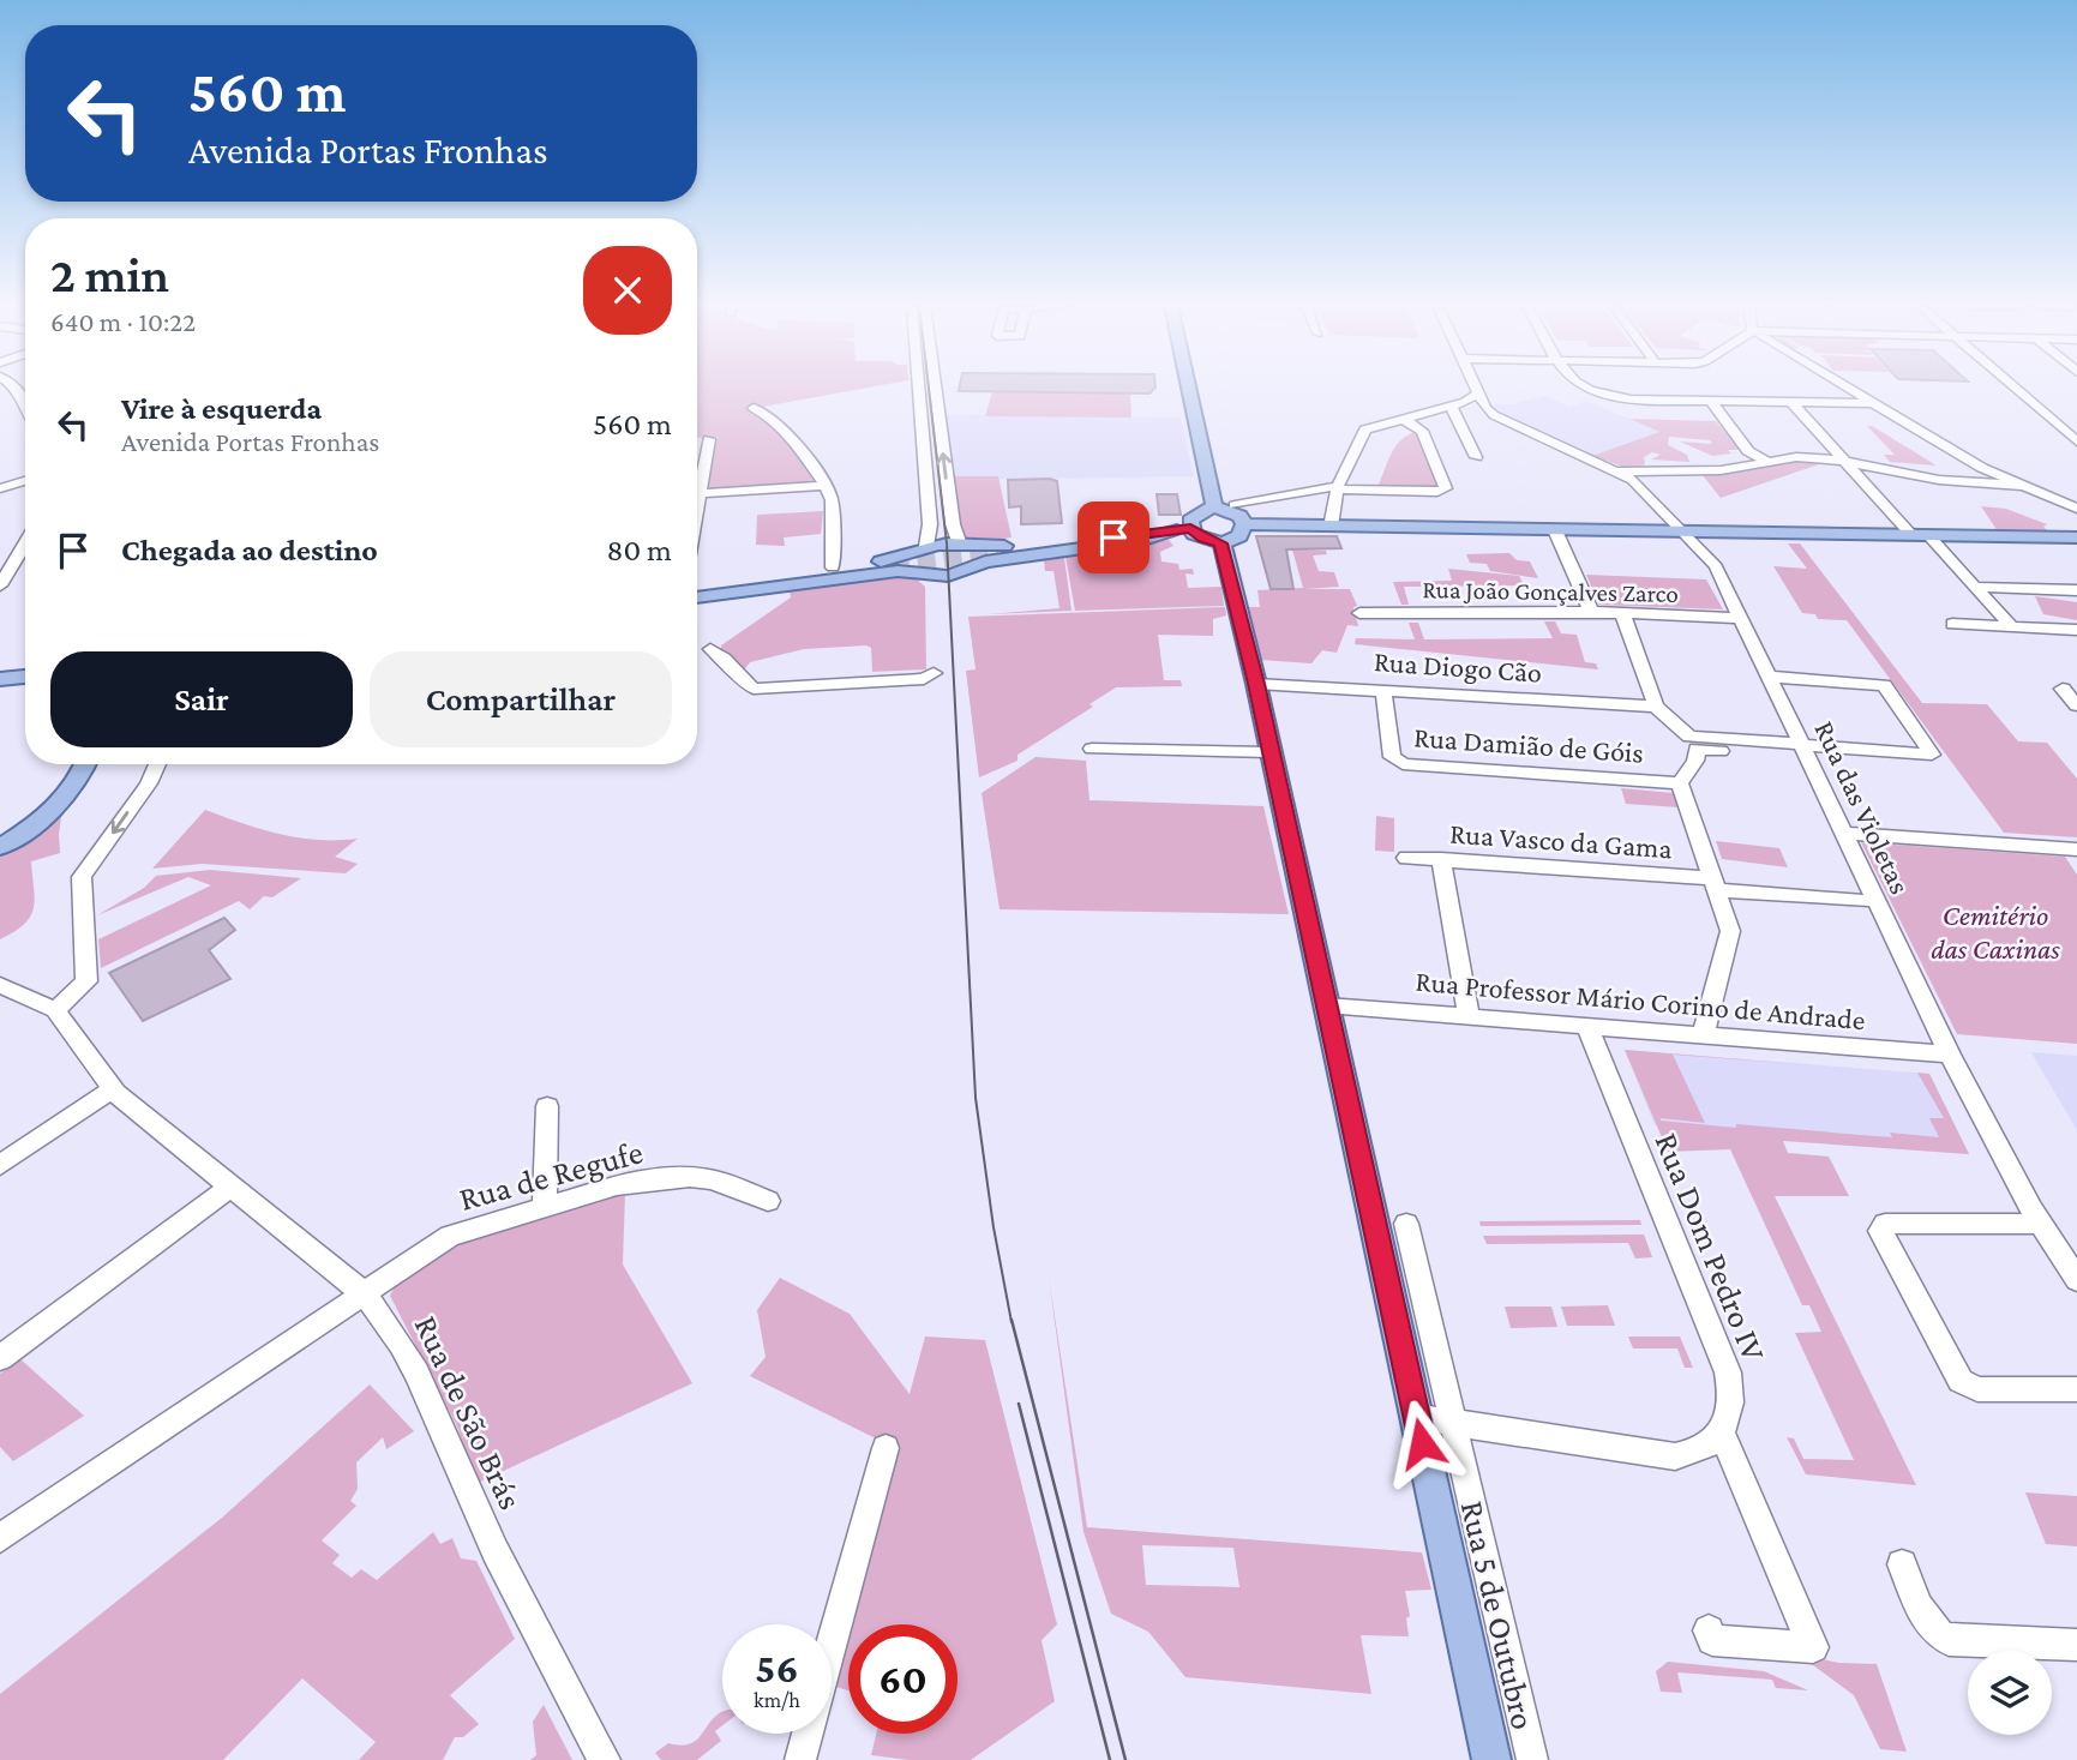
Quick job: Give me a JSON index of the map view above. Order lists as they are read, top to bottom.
{
  "streets": {
    "main road": ["Rua 5 de Outubro"],
    "street": [
      "Rua João Gonçalves Zarco",
      "Rua Diogo Cão",
      "Rua Damião de Góis",
      "Rua das Violetas",
      "Rua Vasco da Gama",
      "Rua Professor Mário Corino de Andrade",
      "Rua de Regufe",
      "Rua Dom Pedro IV",
      "Rua de São Brás"
    ]
  },
  "crossings": [
    ["Rua João Gonçalves Zarco", "Rua das Violetas"],
    ["Rua Diogo Cão", "Rua Damião de Góis"],
    ["Rua Diogo Cão", "Rua 5 de Outubro"],
    ["Rua das Violetas", "Rua Professor Mário Corino de Andrade"],
    ["Rua Professor Mário Corino de Andrade", "Rua Dom Pedro IV"],
    ["Rua Professor Mário Corino de Andrade", "Rua 5 de Outubro"],
    ["Rua de Regufe", "Rua de São Brás"]
  ],
  "parks": ["Cemitério das Caxinas"],
  "page": {
    "turn": ["560 m", "Avenida Portas Fronhas"],
    "heading": ["2 min", "640 m · 10:22"],
    "list": [
      {
        "name": "Vire à esquerda",
        "note": "Avenida Portas Fronhas",
        "value": "560 m"
      },
      {
        "name": "Chegada ao destino",
        "value": "80 m"
      }
    ],
    "buttons": ["Sair", "Compartilhar"],
    "speed": "56 km/h",
    "limit": "60"
  }
}
